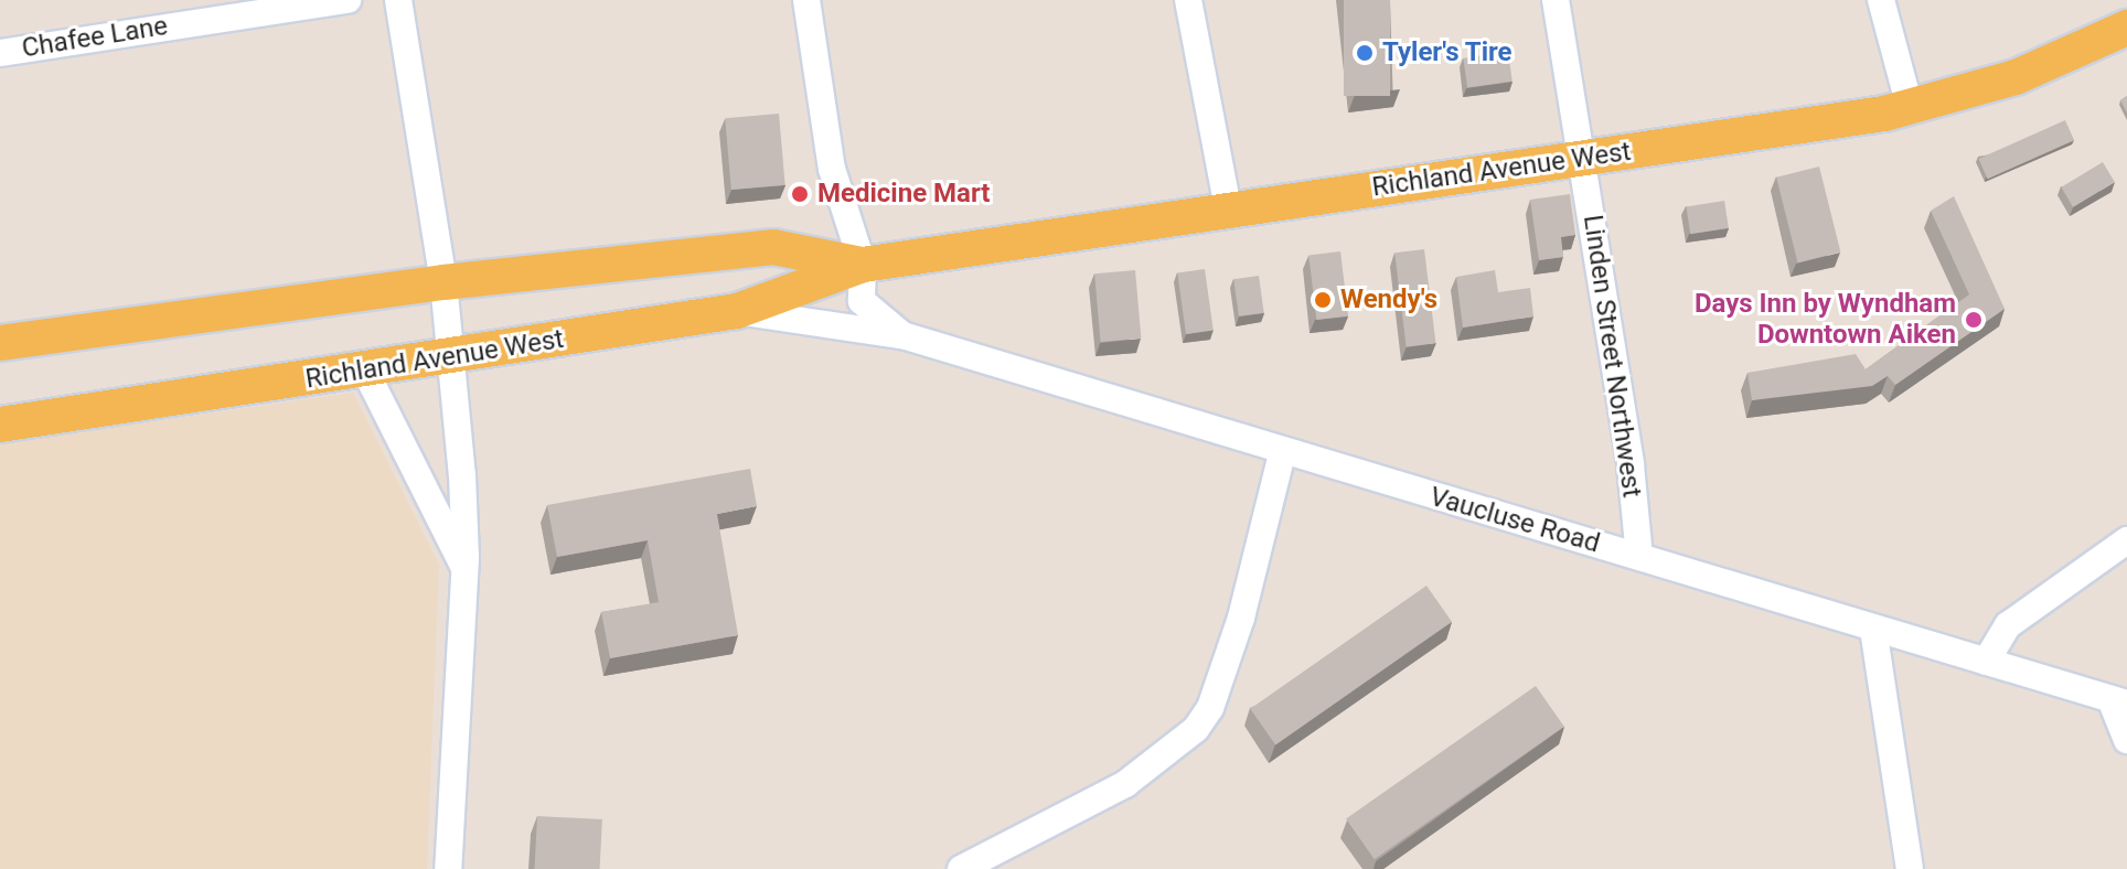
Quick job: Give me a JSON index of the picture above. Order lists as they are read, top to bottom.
{
  "streets": {
    "main road": ["Richland Avenue West"],
    "street": ["Chafee Lane", "Linden Street Northwest", "Vaucluse Road"]
  },
  "crossings": [
    ["Richland Avenue West", "Linden Street Northwest"],
    ["Linden Street Northwest", "Vaucluse Road"]
  ],
  "places": [
    "Tyler's Tire",
    "Medicine Mart",
    "Wendy's",
    "Days Inn by Wyndham Downtown Aiken"
  ]
}
